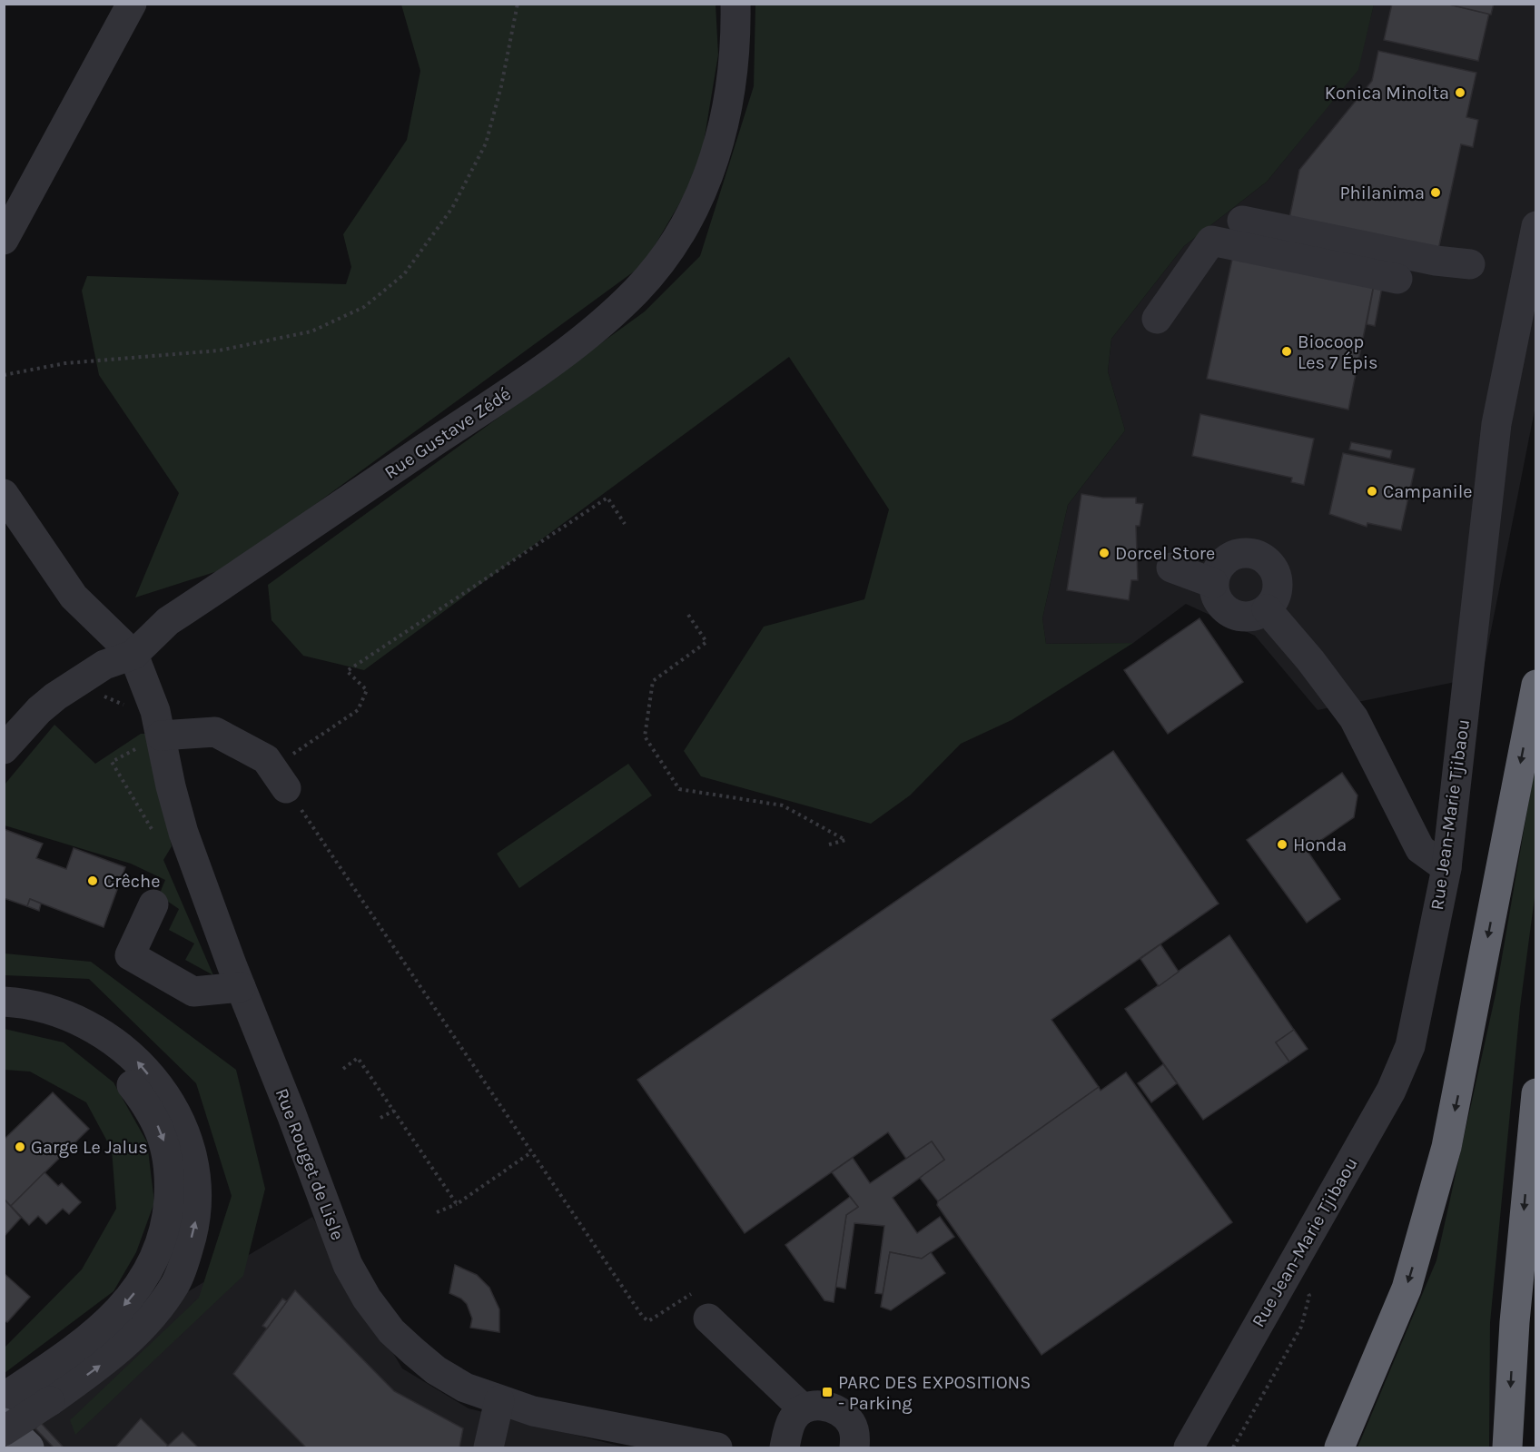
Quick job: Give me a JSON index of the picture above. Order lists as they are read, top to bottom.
{
  "streets": {
    "street": ["Rue Gustave Zédé", "Rue Jean-Marie Tjibaou", "Rue Rouget de Lisle"]
  },
  "crossings": [
    ["Rue Gustave Zédé", "Rue Rouget de Lisle"]
  ],
  "places": {
    "other": [
      "Konica Minolta",
      "Philanima",
      "Biocoop Les 7 Épis",
      "Campanile",
      "Dorcel Store",
      "Honda",
      "Crêche",
      "Garge Le Jalus"
    ],
    "transit": ["PARC DES EXPOSITIONS - Parking"]
  }
}
